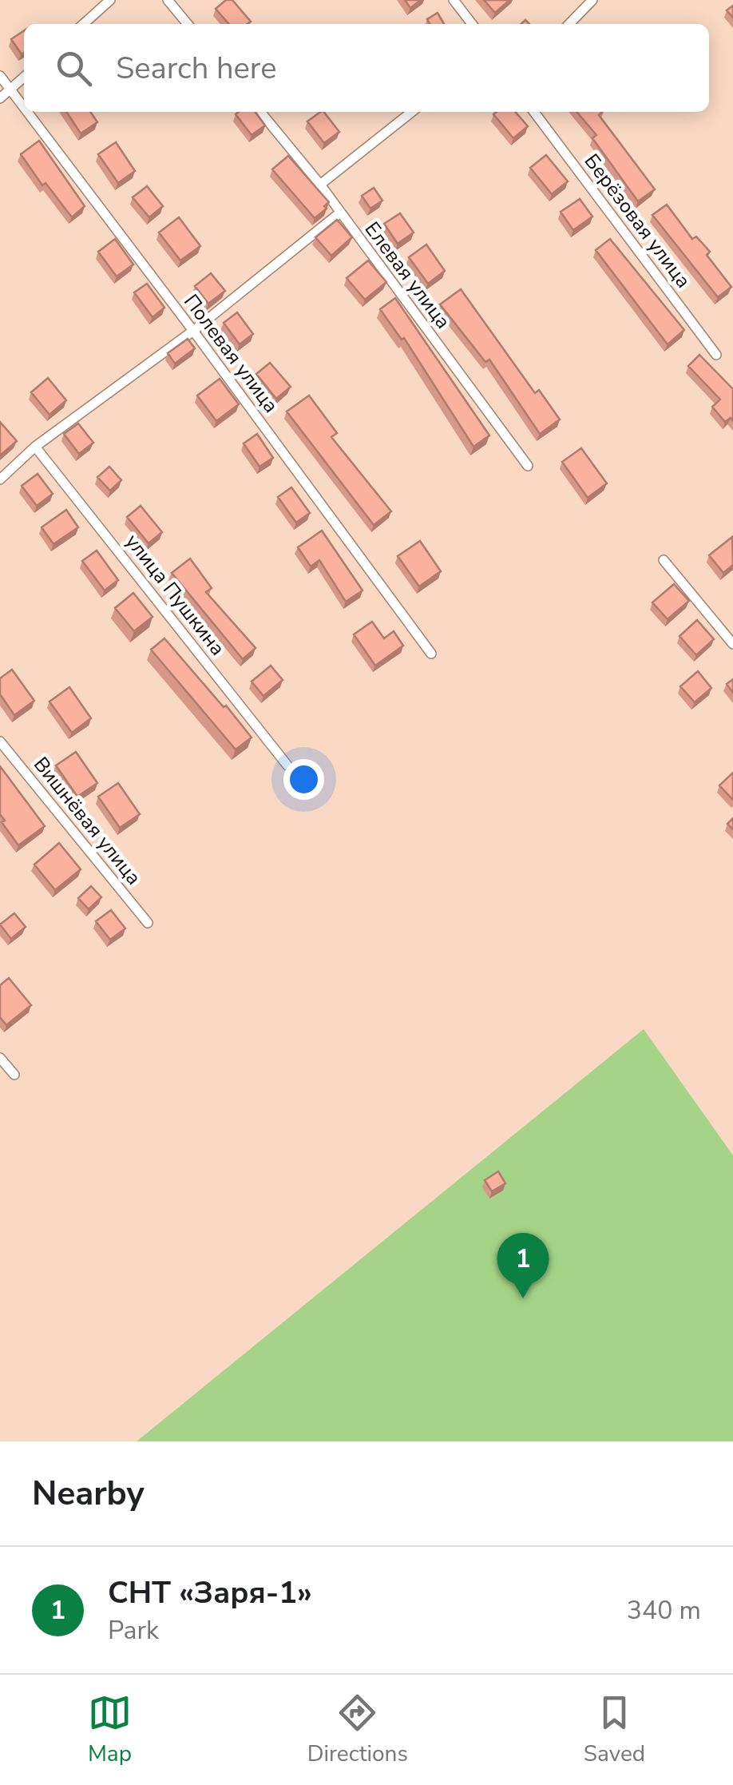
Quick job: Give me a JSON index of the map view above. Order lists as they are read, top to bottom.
{
  "streets": {
    "street": [
      "Берёзовая улица",
      "Елевая улица",
      "Полевая улица",
      "улица Пушкина",
      "Вишнёвая улица"
    ]
  },
  "page": {
    "search": "Search here",
    "pins": "1",
    "heading": "Nearby",
    "list": [
      {
        "mark": "1",
        "name": "СНТ «Заря-1»",
        "note": "Park",
        "value": "340 m"
      }
    ],
    "nav": ["Map", "Directions", "Saved"]
  }
}
